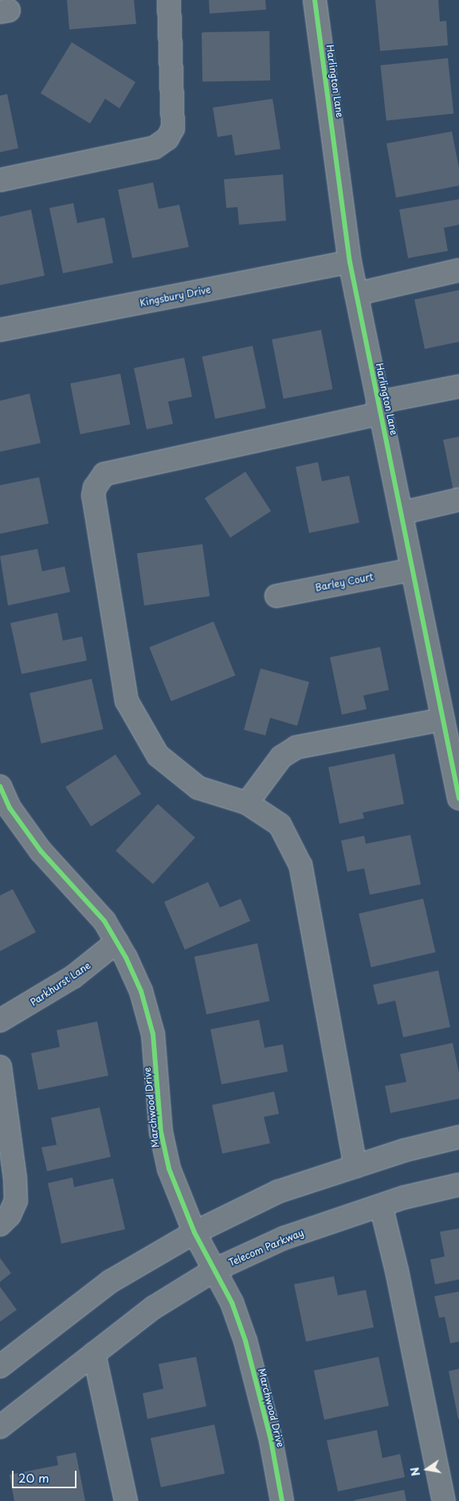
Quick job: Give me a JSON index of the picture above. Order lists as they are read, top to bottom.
{
  "streets": {
    "street": [
      "Harlington Lane",
      "Kingsbury Drive",
      "Barley Court",
      "Parkhurst Lane",
      "Marchwood Drive",
      "Telecom Parkway"
    ]
  },
  "crossings": [
    ["Harlington Lane", "Kingsbury Drive"],
    ["Harlington Lane", "Barley Court"],
    ["Parkhurst Lane", "Marchwood Drive"],
    ["Marchwood Drive", "Telecom Parkway"]
  ],
  "scale_bar": "20 m",
  "north": "left"
}
